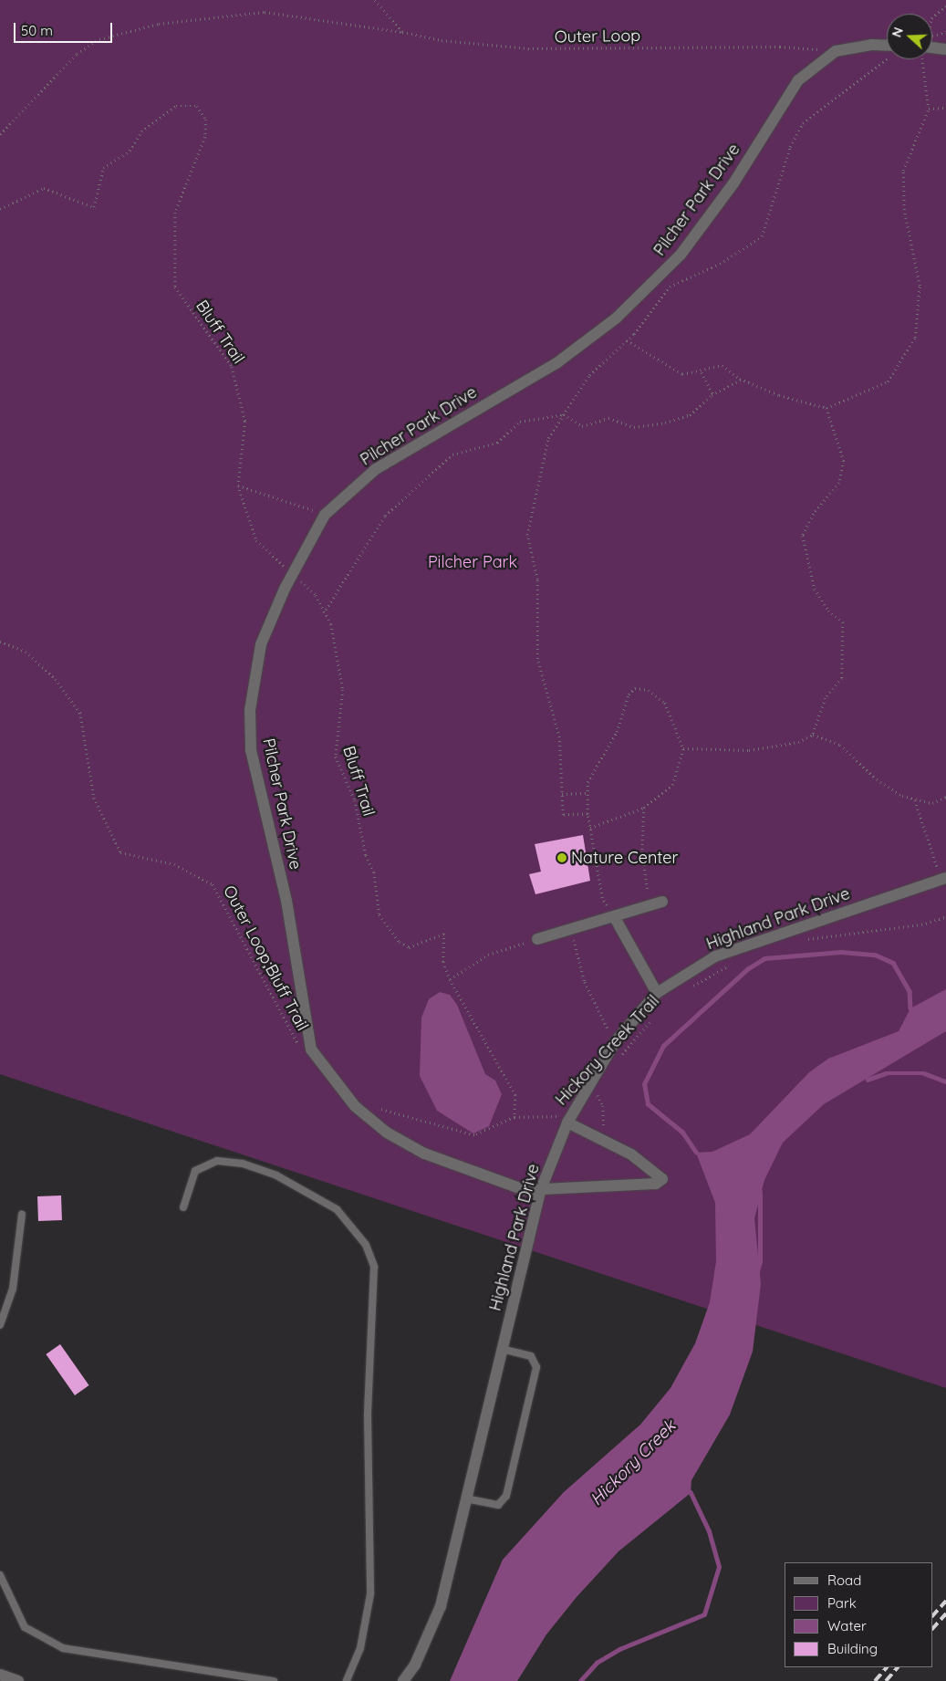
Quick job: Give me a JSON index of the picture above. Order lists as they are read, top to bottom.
{
  "streets": {
    "street": ["Pilcher Park Drive", "Highland Park Drive"],
    "path": [
      "Outer Loop",
      "Bluff Trail",
      "Outer Loop;Bluff Trail",
      "Hickory Creek Trail"
    ]
  },
  "crossings": [
    ["Outer Loop", "Pilcher Park Drive"],
    ["Pilcher Park Drive", "Bluff Trail"],
    ["Pilcher Park Drive", "Highland Park Drive"],
    ["Highland Park Drive", "Hickory Creek Trail"]
  ],
  "water": ["Hickory Creek"],
  "parks": ["Pilcher Park"],
  "places": ["Nature Center"],
  "legend": [
    "Road",
    "Park",
    "Water",
    "Building"
  ],
  "scale_bar": "50 m",
  "north": "left"
}
